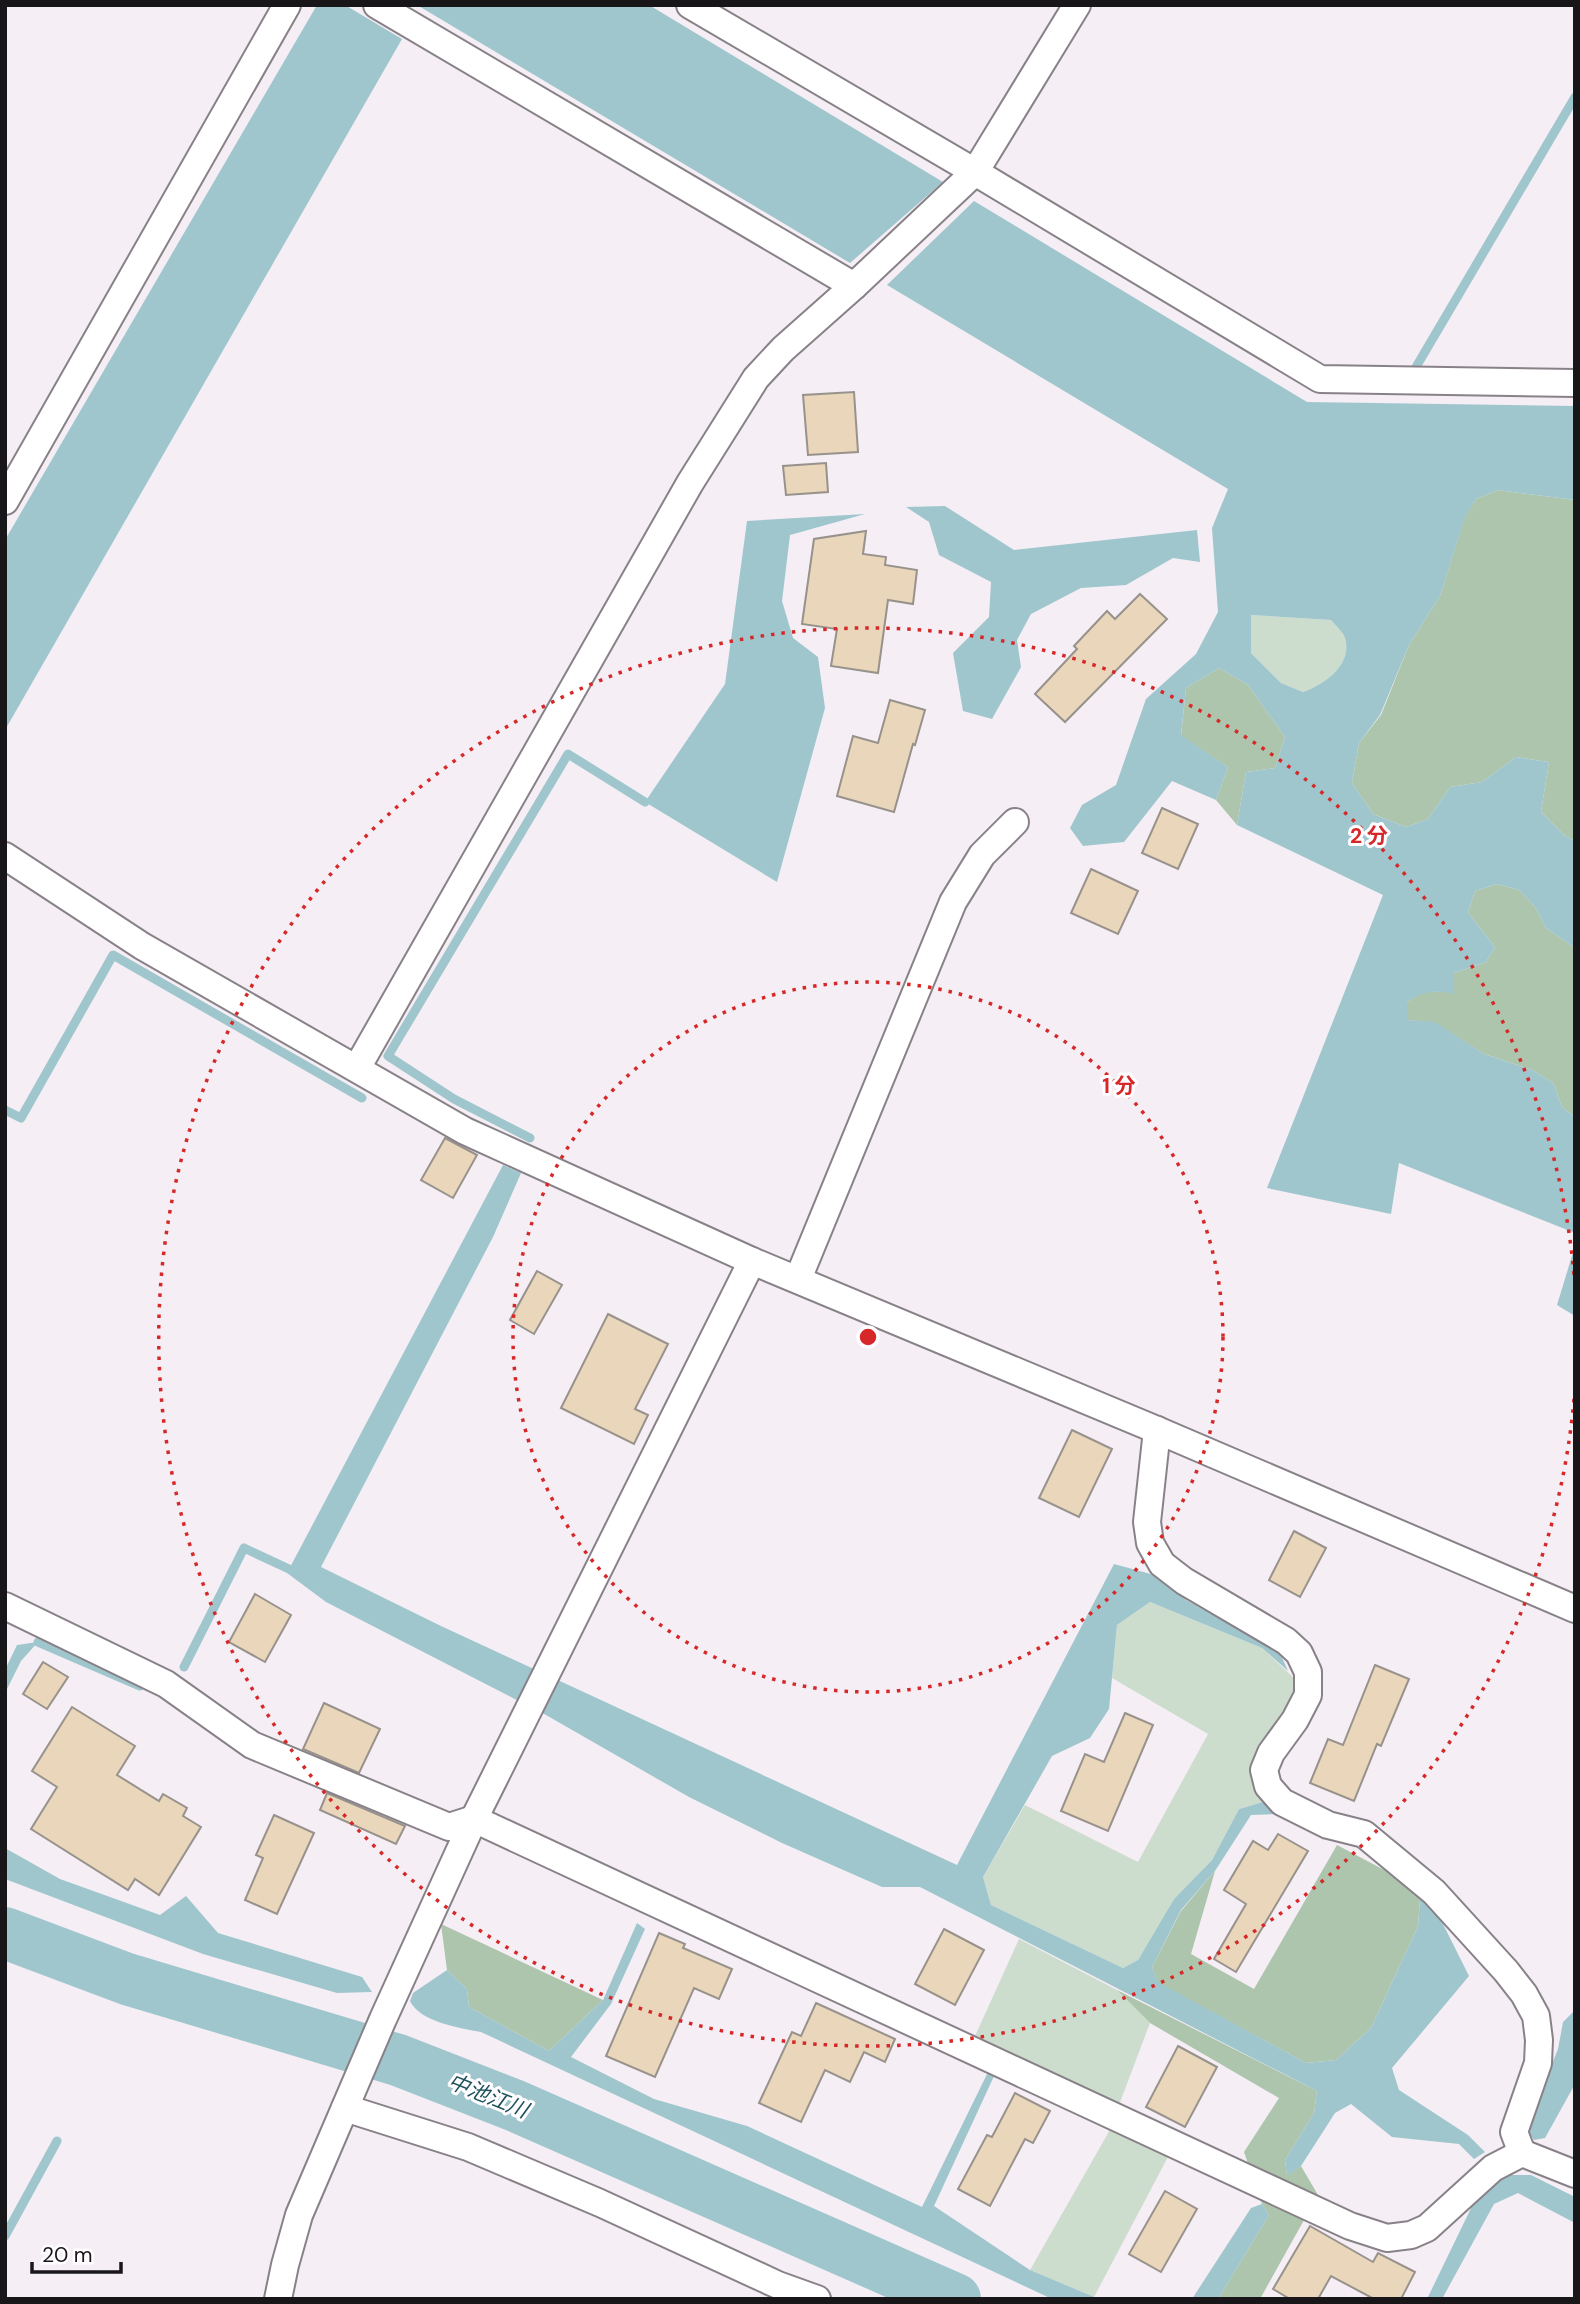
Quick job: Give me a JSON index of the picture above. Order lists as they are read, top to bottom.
{
  "water": ["中池江川"],
  "scale_bar": "20 m",
  "rings": ["2 分", "1 分"]
}
